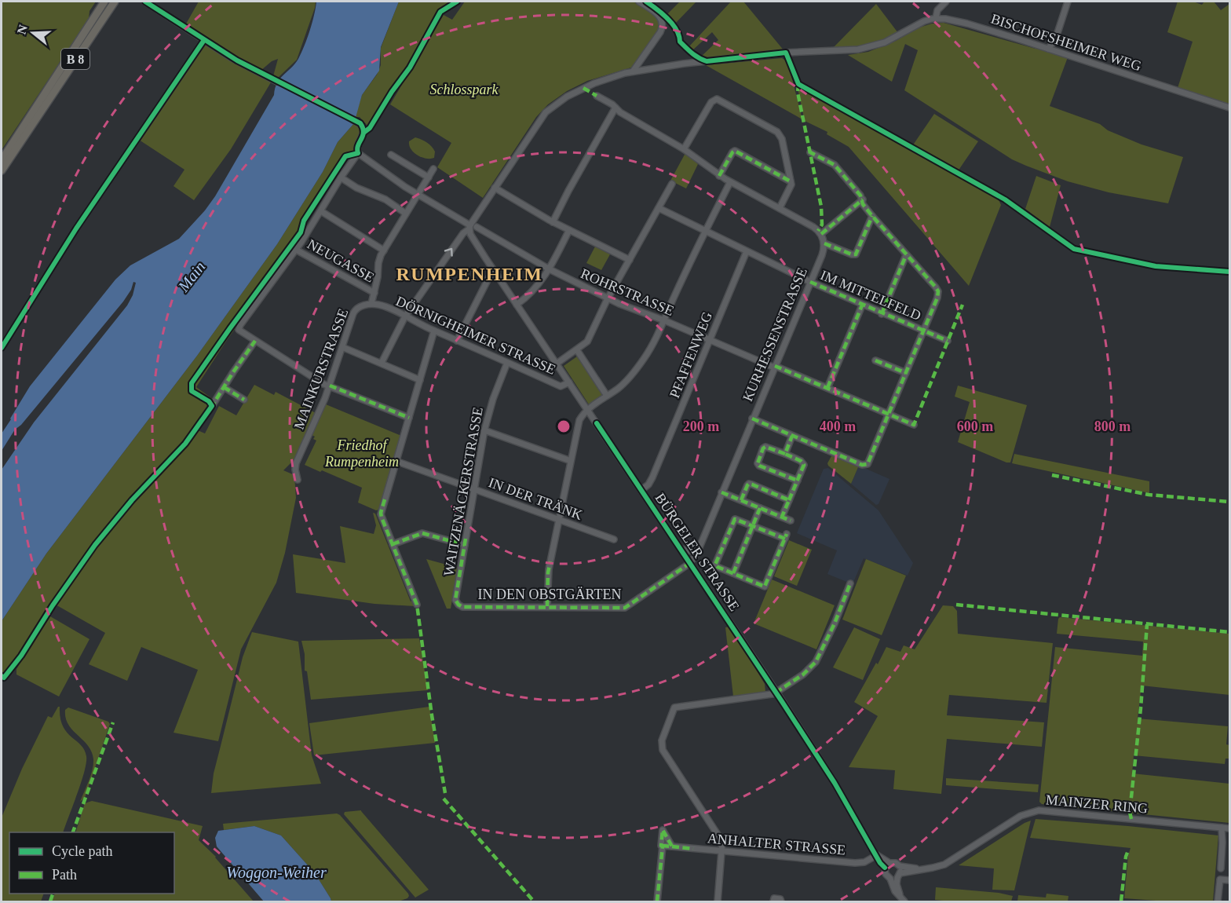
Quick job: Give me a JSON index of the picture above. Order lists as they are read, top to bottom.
{
  "streets": {
    "main road": ["B 8"],
    "street": [
      "BISCHOFSHEIMER WEG",
      "NEUGASSE",
      "ROHRSTRASSE",
      "IM MITTELFELD",
      "KURHESSENSTRASSE",
      "DÖRNIGHEIMER STRASSE",
      "PFAFFENWEG",
      "MAINKURSTRASSE",
      "WAITZENÄCKERSTRASSE",
      "IN DER TRÄNK",
      "BÜRGELER STRASSE",
      "IN DEN OBSTGÄRTEN",
      "MAINZER RING",
      "ANHALTER STRASSE"
    ]
  },
  "crossings": [
    ["ROHRSTRASSE", "KURHESSENSTRASSE"],
    ["ROHRSTRASSE", "PFAFFENWEG"],
    ["IM MITTELFELD", "KURHESSENSTRASSE"],
    ["IM MITTELFELD", "PFAFFENWEG"],
    ["KURHESSENSTRASSE", "BÜRGELER STRASSE"],
    ["KURHESSENSTRASSE", "IN DEN OBSTGÄRTEN"],
    ["DÖRNIGHEIMER STRASSE", "MAINKURSTRASSE"],
    ["DÖRNIGHEIMER STRASSE", "WAITZENÄCKERSTRASSE"],
    ["DÖRNIGHEIMER STRASSE", "BÜRGELER STRASSE"],
    ["PFAFFENWEG", "BÜRGELER STRASSE"],
    ["WAITZENÄCKERSTRASSE", "IN DER TRÄNK"],
    ["WAITZENÄCKERSTRASSE", "IN DEN OBSTGÄRTEN"],
    ["BÜRGELER STRASSE", "IN DEN OBSTGÄRTEN"],
    ["BÜRGELER STRASSE", "MAINZER RING"],
    ["BÜRGELER STRASSE", "ANHALTER STRASSE"]
  ],
  "districts": ["RUMPENHEIM"],
  "water": ["Main", "Woggon-Weiher"],
  "parks": ["Schlosspark", "Friedhof Rumpenheim"],
  "legend": ["Cycle path", "Path"],
  "north": "left",
  "rings": [
    "200 m",
    "400 m",
    "600 m",
    "800 m"
  ]
}
